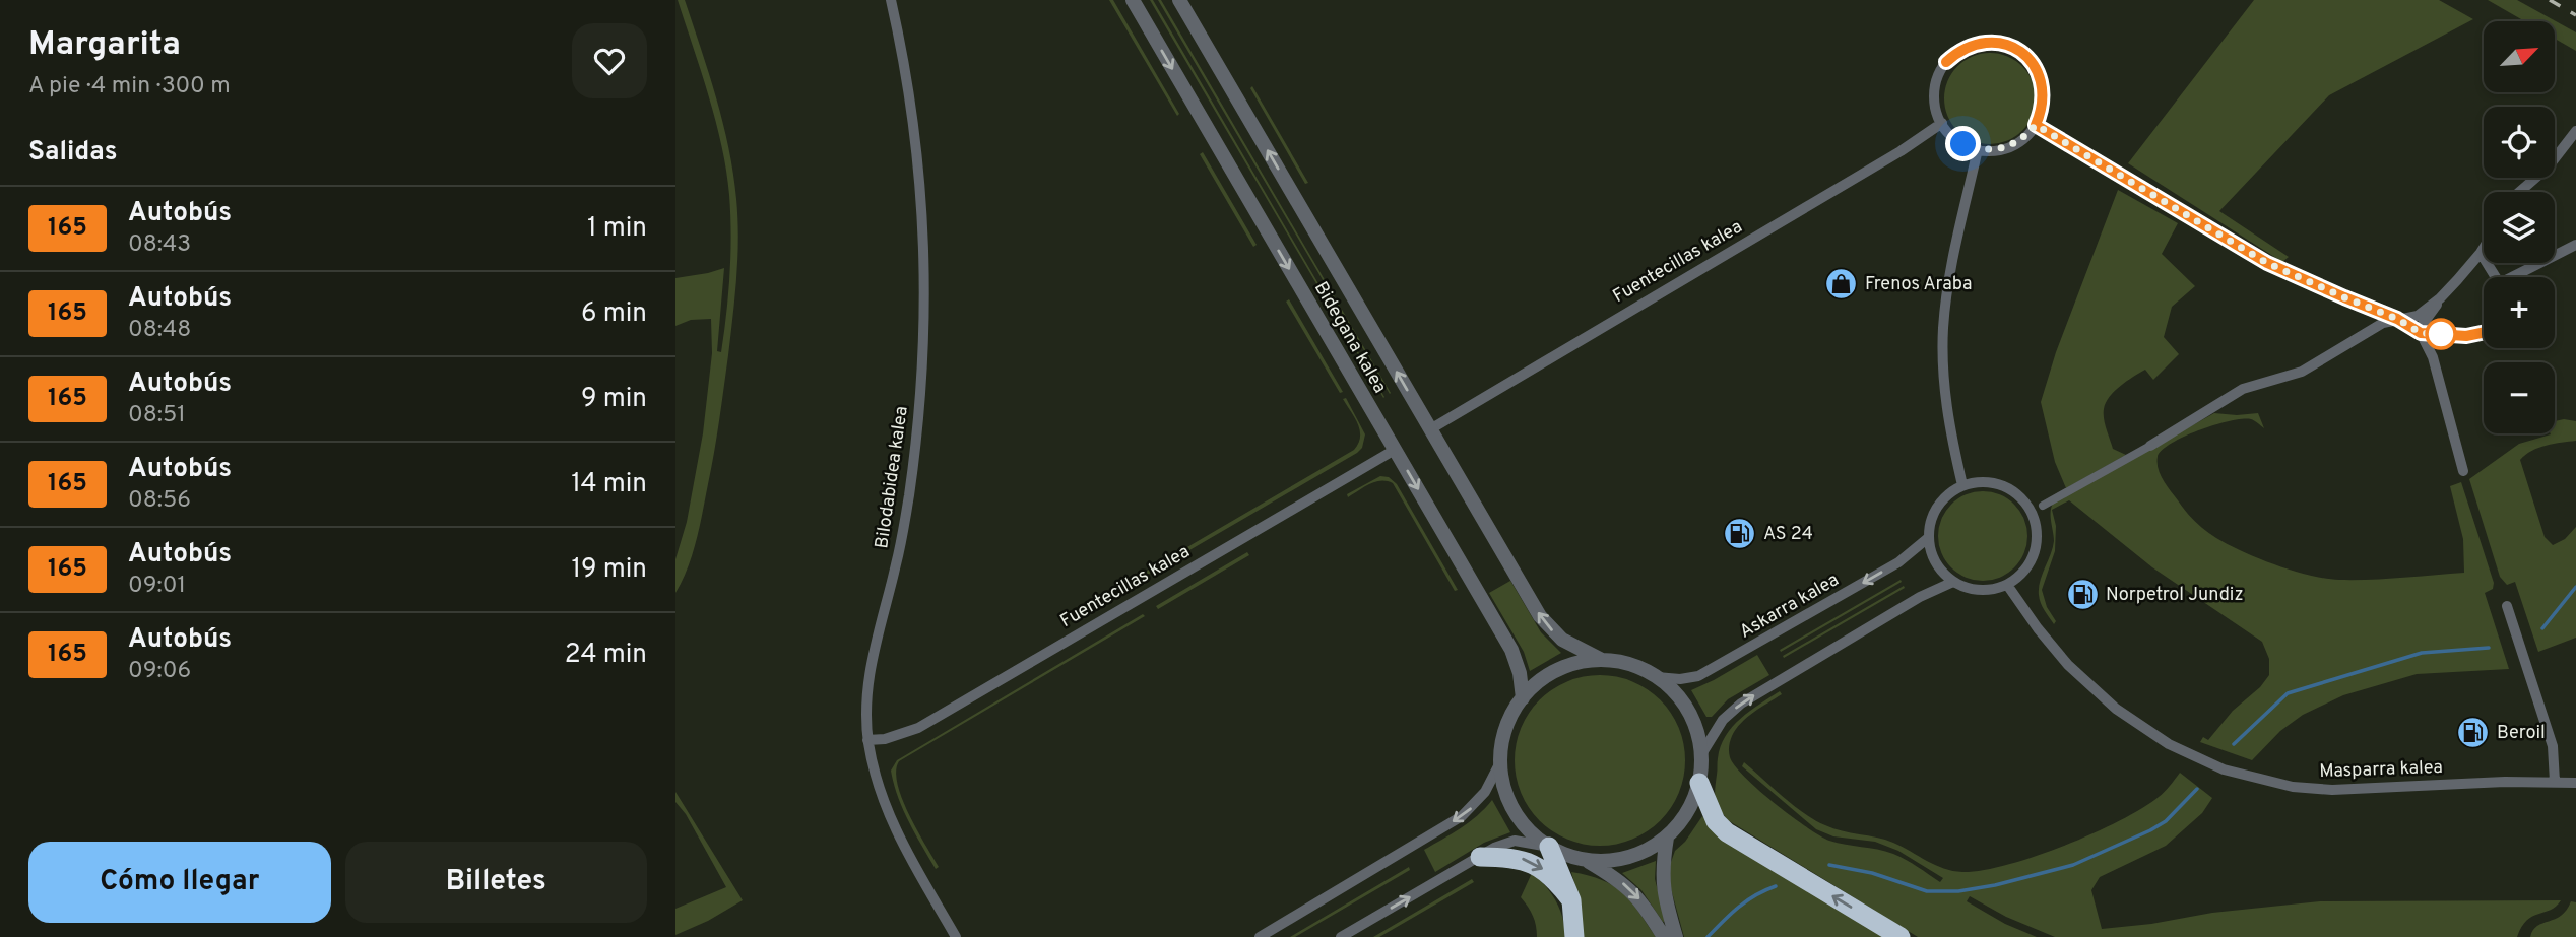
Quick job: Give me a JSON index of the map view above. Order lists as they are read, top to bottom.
{
  "streets": {
    "street": [
      "Fuentecillas kalea",
      "Bidegana kalea",
      "Bilodabidea kalea",
      "Askarra kalea",
      "Masparra kalea"
    ]
  },
  "crossings": [
    ["Fuentecillas kalea", "Bidegana kalea"],
    ["Fuentecillas kalea", "Bilodabidea kalea"],
    ["Bidegana kalea", "Askarra kalea"],
    ["Askarra kalea", "Masparra kalea"]
  ],
  "places": {
    "shop": ["Frenos Araba"],
    "fuel station": ["AS 24", "Norpetrol Jundiz", "Beroil"]
  },
  "lines": ["bus line 165"],
  "north": "top right",
  "page": {
    "heading": [
      ["Margarita", "A pie · 4 min · 300 m"],
      "Salidas"
    ],
    "map_buttons": ["+", "−"],
    "list": [
      {
        "mark": "165",
        "name": "Autobús",
        "note": "08:43",
        "value": "1 min"
      },
      {
        "mark": "165",
        "name": "Autobús",
        "note": "08:48",
        "value": "6 min"
      },
      {
        "mark": "165",
        "name": "Autobús",
        "note": "08:51",
        "value": "9 min"
      },
      {
        "mark": "165",
        "name": "Autobús",
        "note": "08:56",
        "value": "14 min"
      },
      {
        "mark": "165",
        "name": "Autobús",
        "note": "09:01",
        "value": "19 min"
      },
      {
        "mark": "165",
        "name": "Autobús",
        "note": "09:06",
        "value": "24 min"
      }
    ],
    "buttons": ["Cómo llegar", "Billetes"]
  }
}
